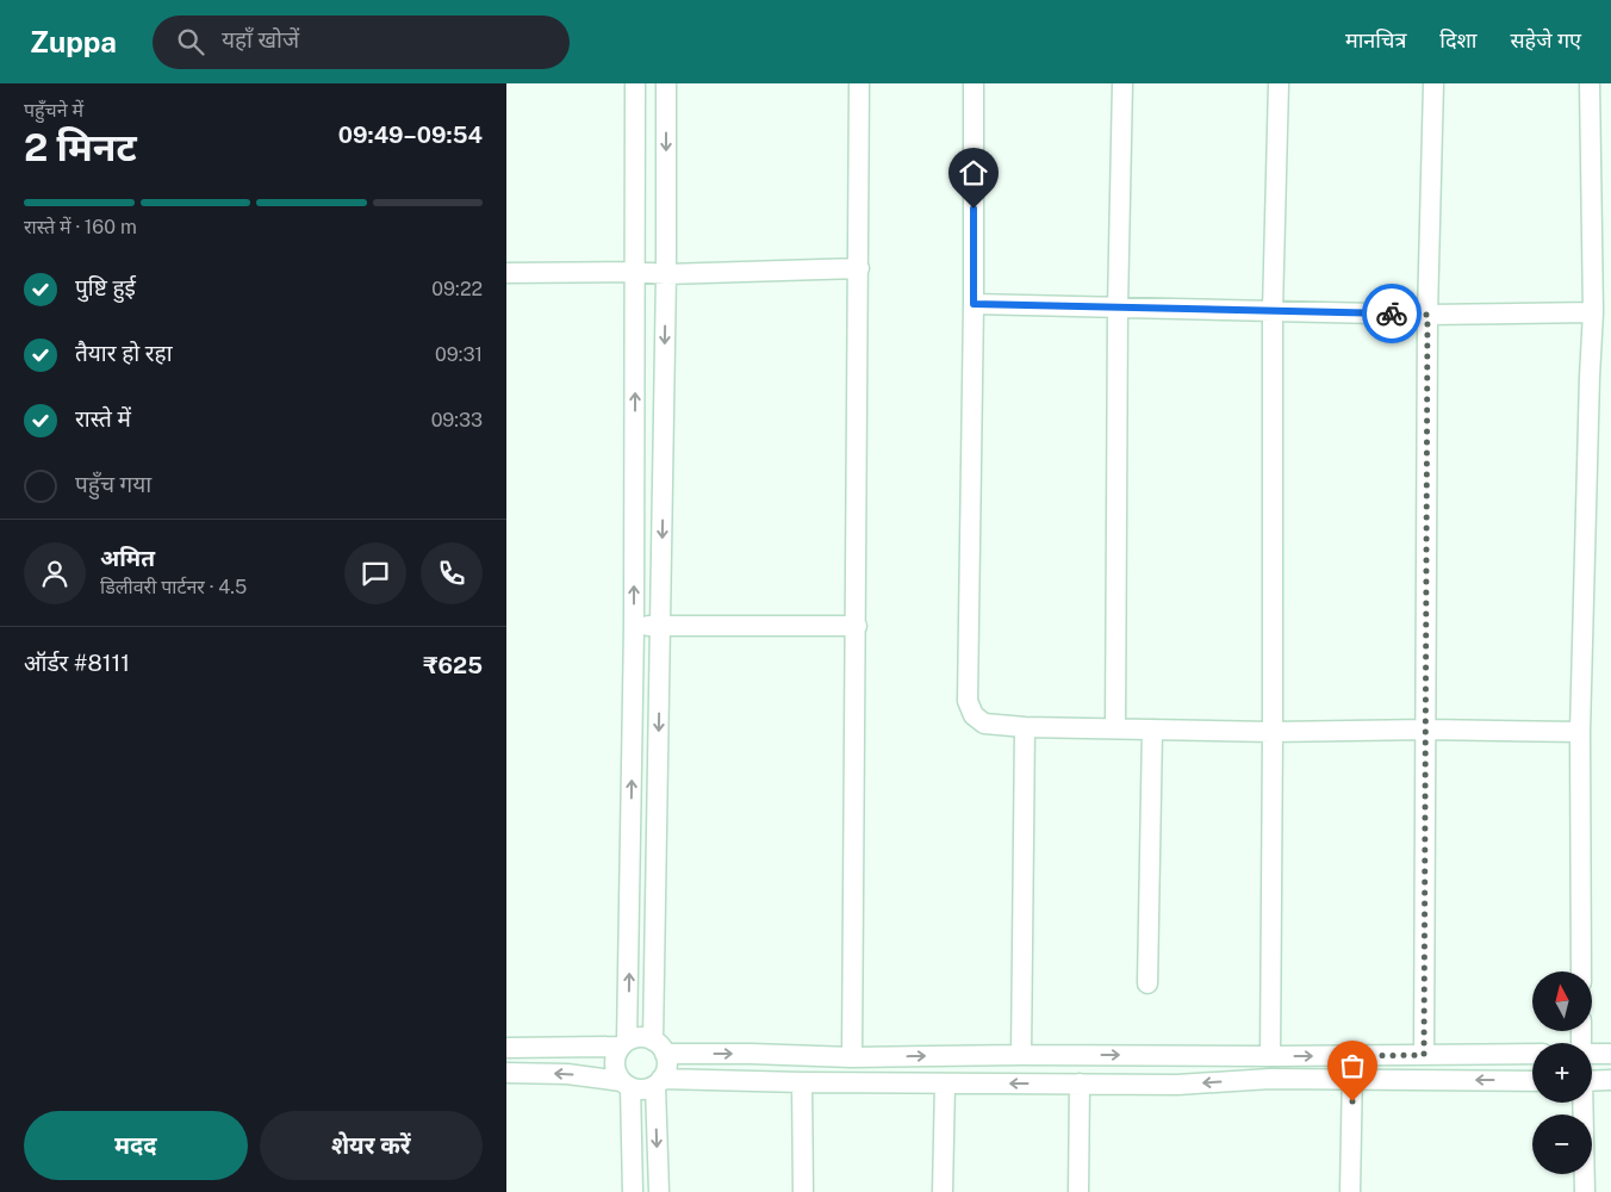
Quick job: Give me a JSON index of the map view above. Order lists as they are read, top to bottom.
{
  "north": "top",
  "page": {
    "header": "Zuppa",
    "search": "यहाँ खोजें",
    "nav": ["मानचित्र", "दिशा", "सहेजे गए"],
    "heading": ["2 मिनट", "पहुँचने में", "09:49–09:54"],
    "panel": [
      "अमित",
      "डिलीवरी पार्टनर · 4.5",
      "ऑर्डर #8111",
      "₹625"
    ],
    "bar": "रास्ते में · 160 m",
    "list": [
      ["पुष्टि हुई", "09:22"],
      ["तैयार हो रहा", "09:31"],
      ["रास्ते में", "09:33"],
      "पहुँच गया"
    ],
    "map_buttons": ["+", "−"],
    "buttons": ["मदद", "शेयर करें"]
  }
}
